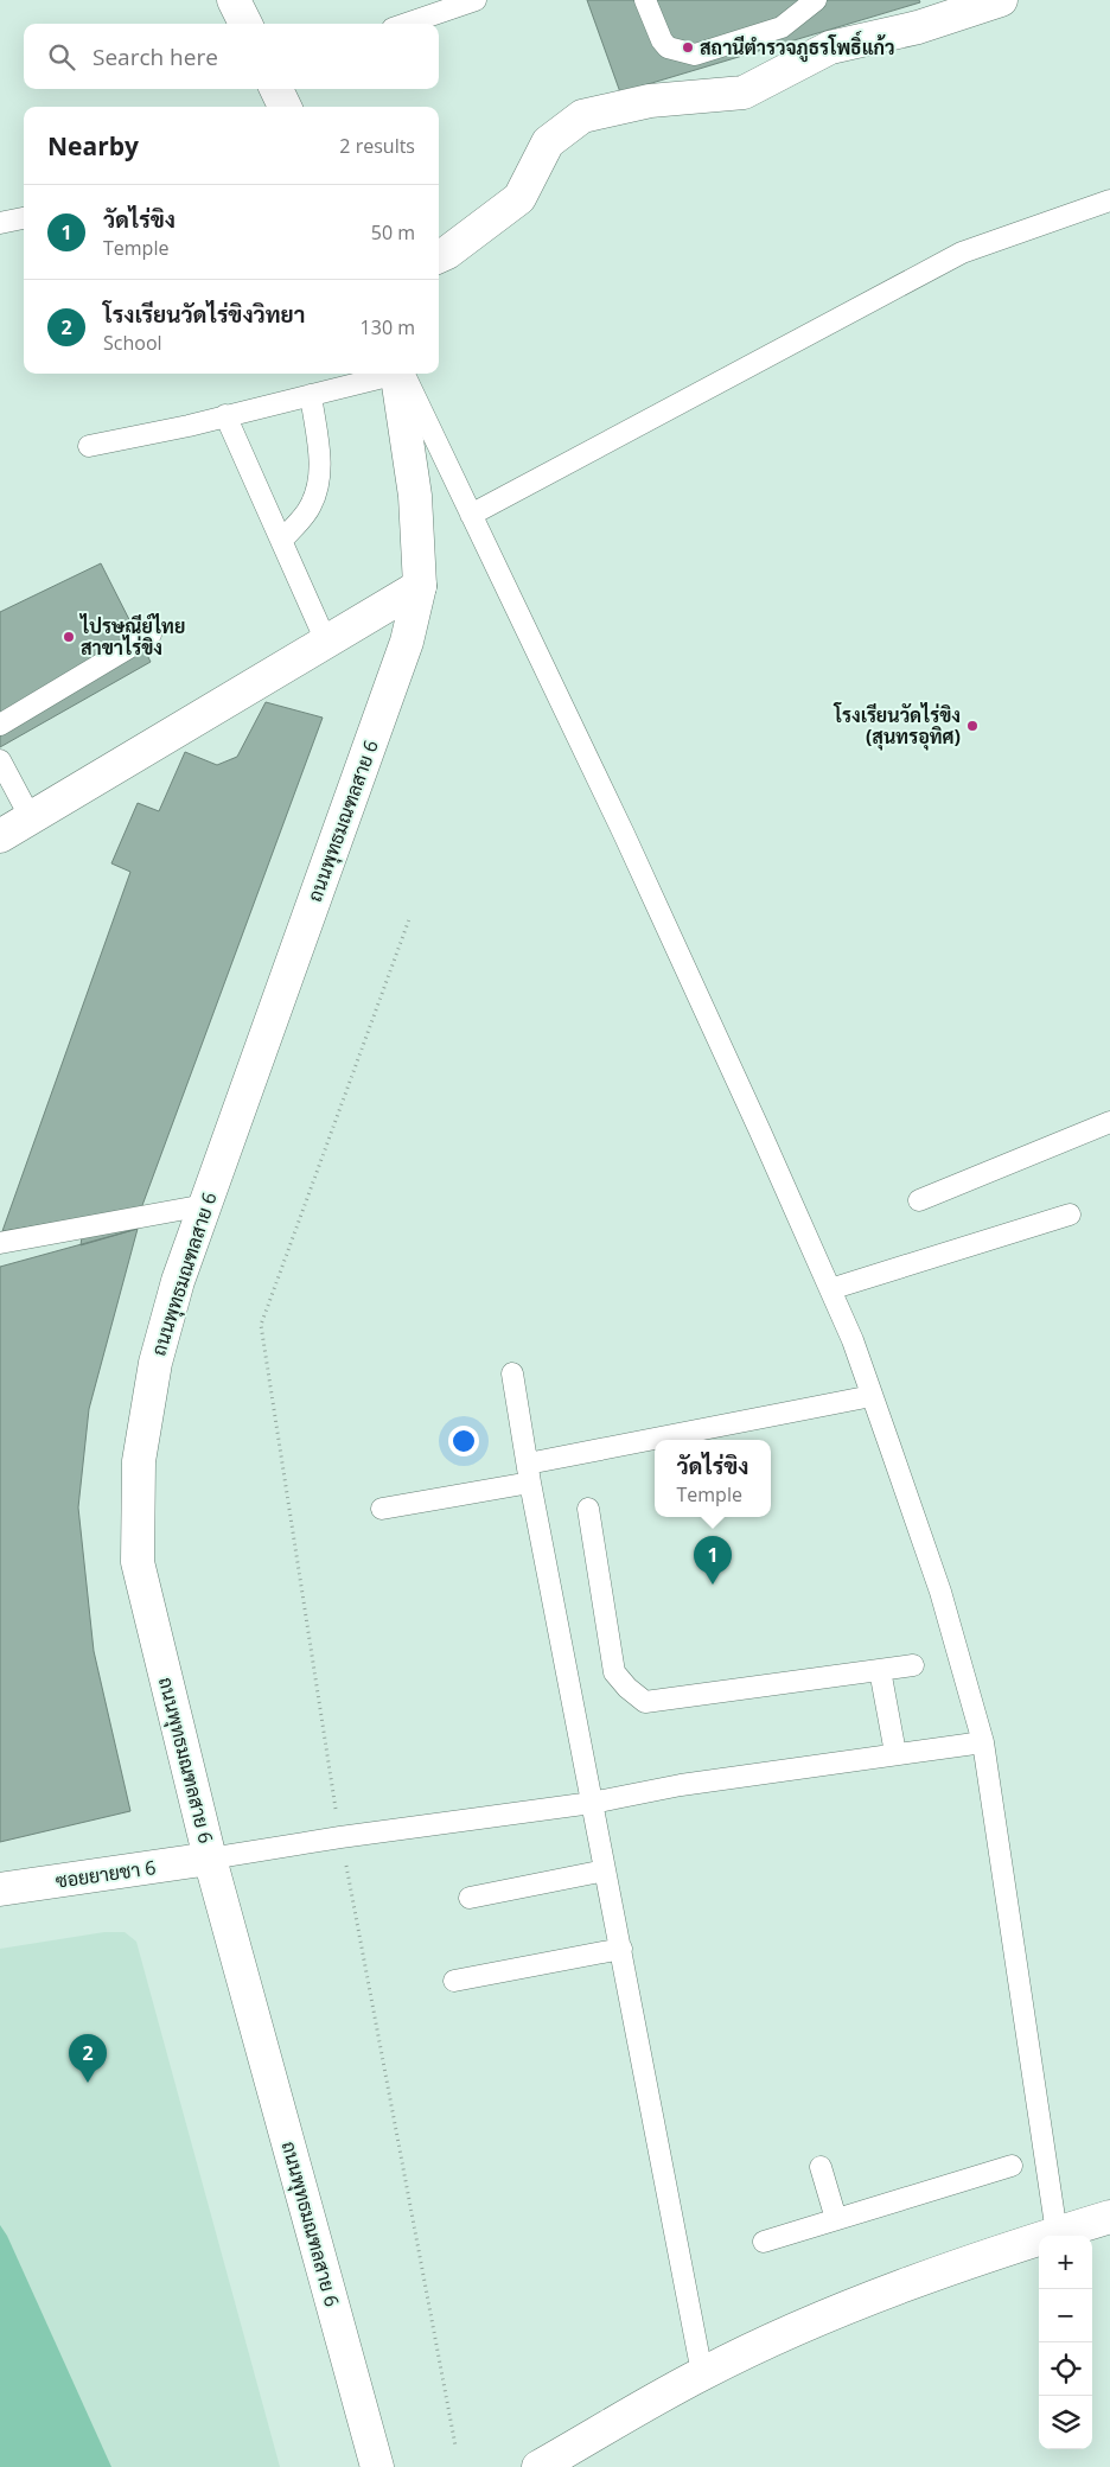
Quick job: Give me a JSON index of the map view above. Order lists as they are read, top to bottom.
{
  "streets": {
    "main road": ["ถนนพุทธมณฑลสาย 6", "ซอยยายชา 6"]
  },
  "crossings": [
    ["ถนนพุทธมณฑลสาย 6", "ซอยยายชา 6"]
  ],
  "places": ["สถานีตำรวจภูธรโพธิ์แก้ว", "ไปรษณีย์ไทย สาขาไร่ขิง", "โรงเรียนวัดไร่ขิง (สุนทรอุทิศ)"],
  "page": {
    "search": "Search here",
    "heading": ["Nearby", "2 results"],
    "list": [
      {
        "mark": "1",
        "name": "วัดไร่ขิง",
        "note": "Temple",
        "value": "50 m"
      },
      {
        "mark": "2",
        "name": "โรงเรียนวัดไร่ขิงวิทยา",
        "note": "School",
        "value": "130 m"
      }
    ],
    "popup": ["วัดไร่ขิง", "Temple"],
    "pins": ["1", "2"],
    "map_buttons": ["+", "−"]
  }
}
